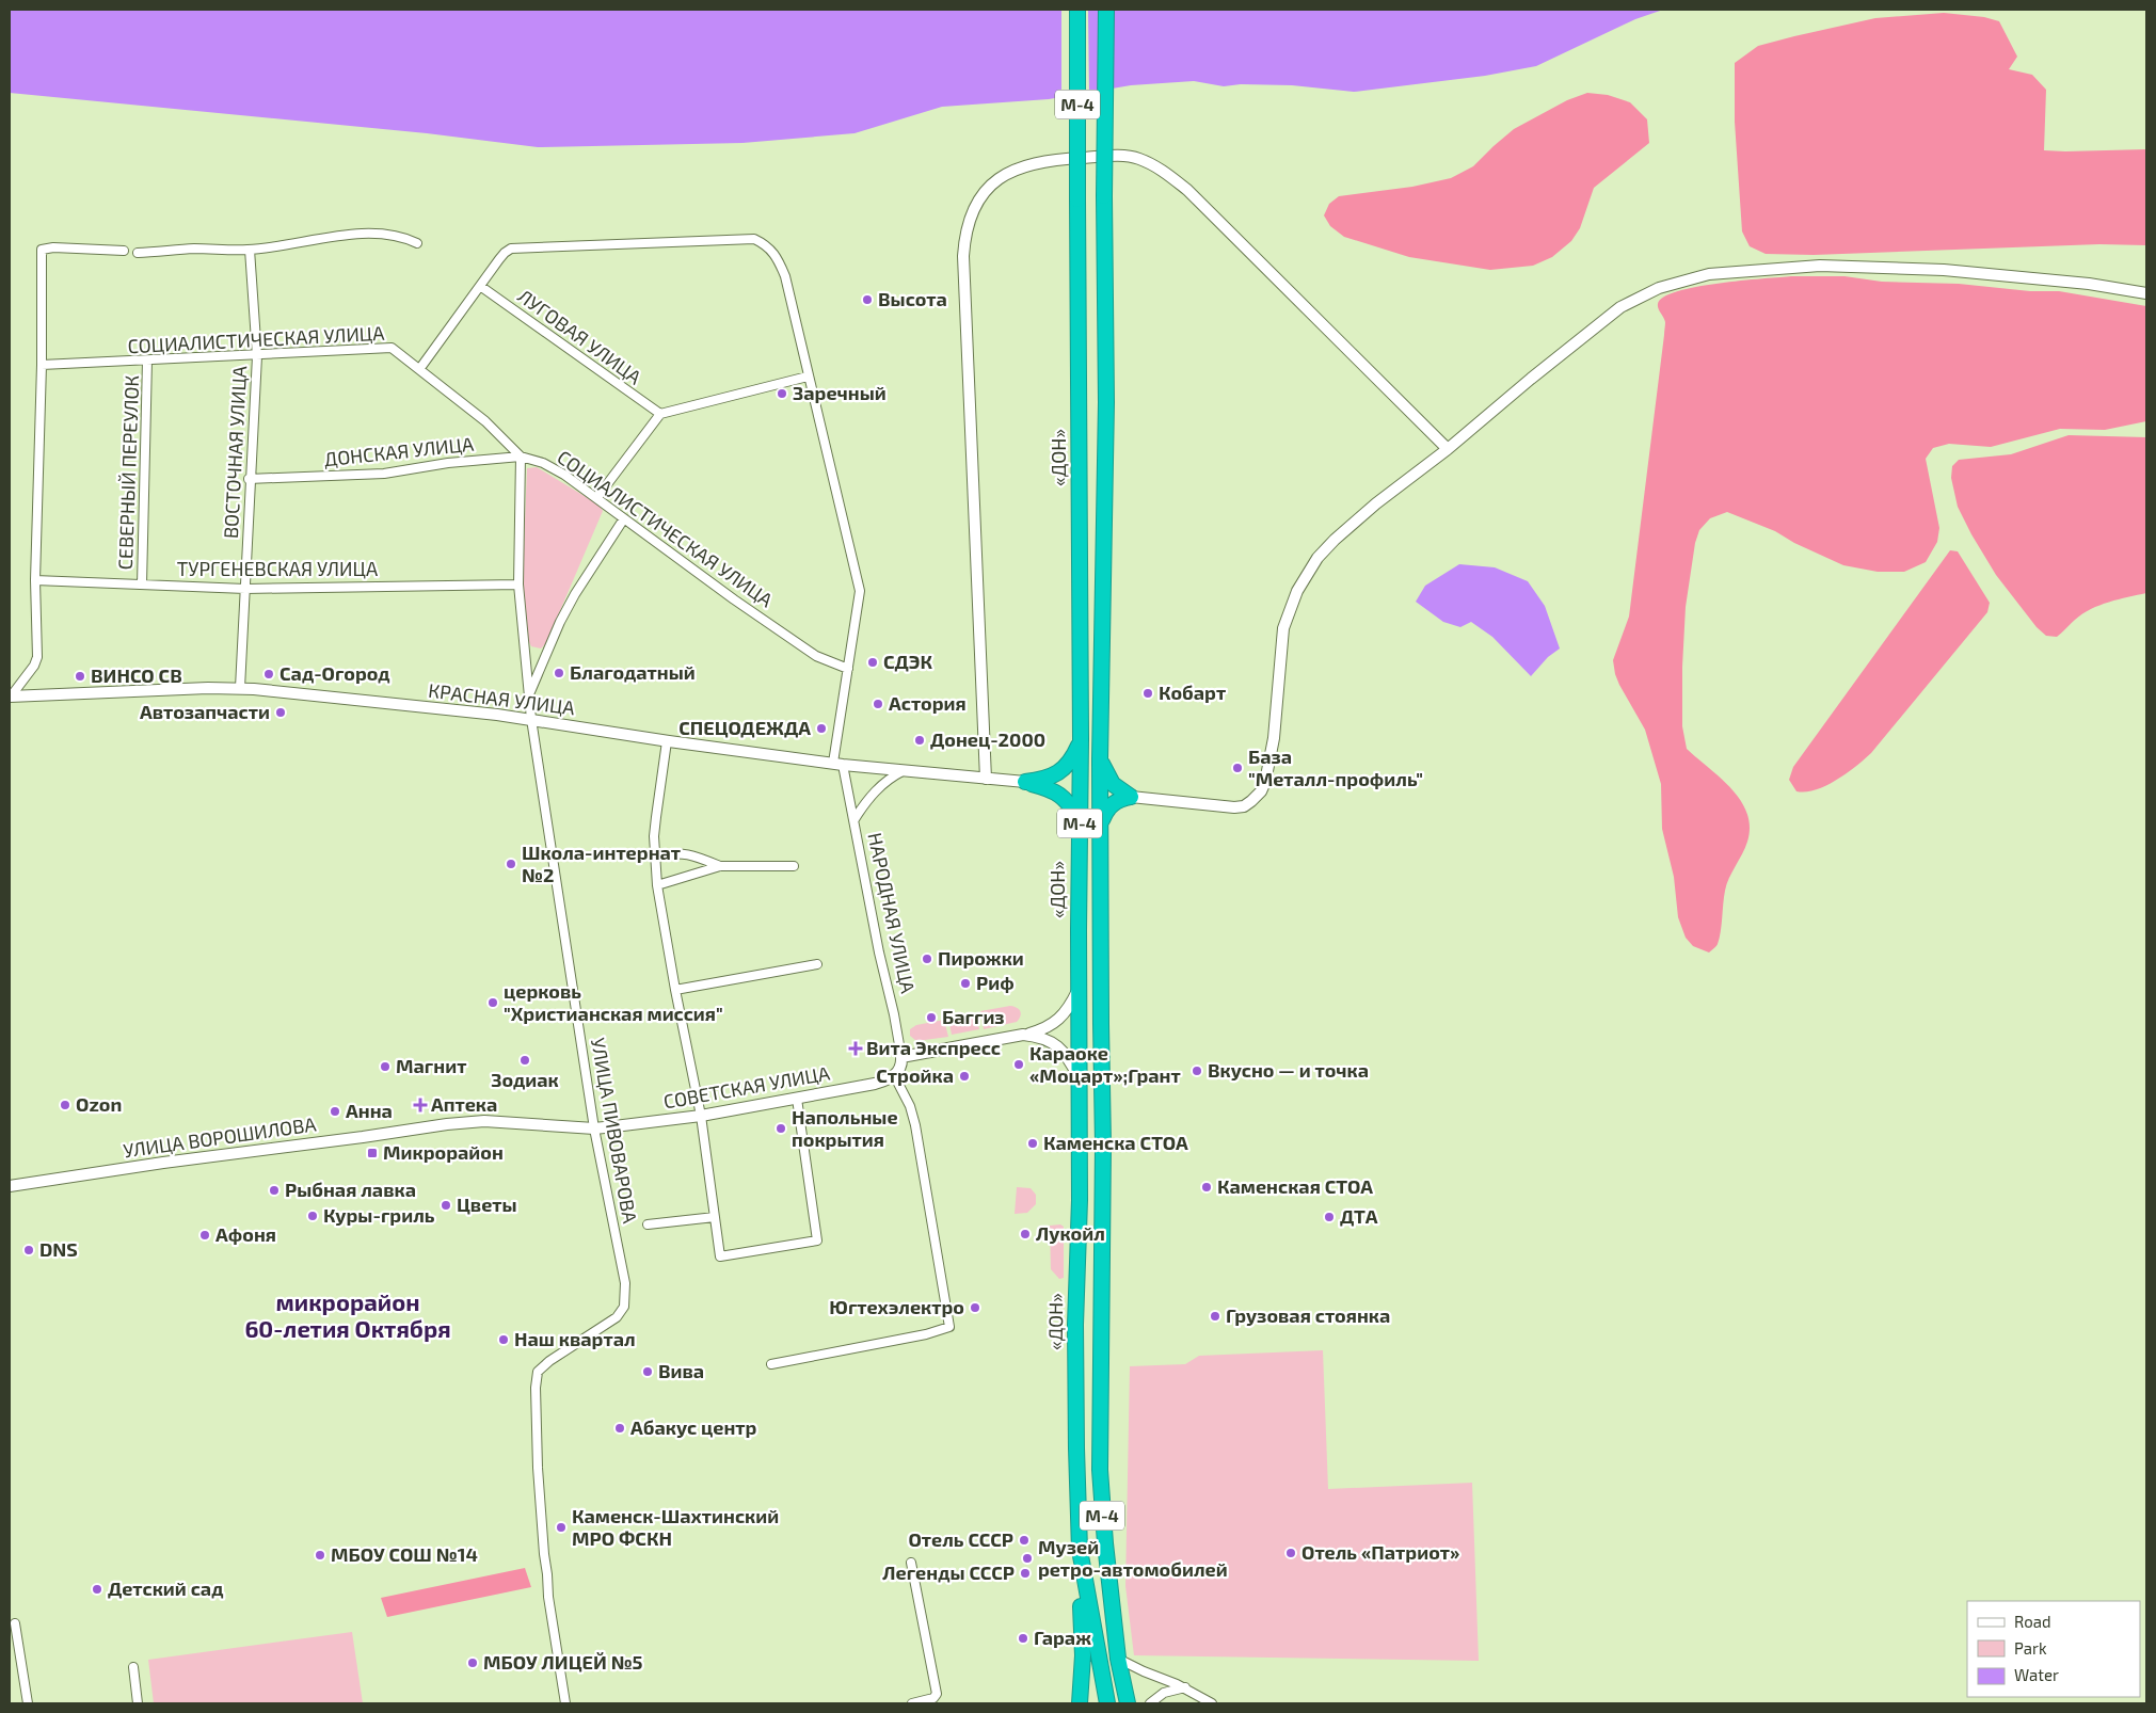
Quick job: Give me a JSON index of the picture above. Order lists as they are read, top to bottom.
{
  "streets": {
    "highway": ["М-4", "«ДОН»"],
    "main road": [
      "КРАСНАЯ УЛИЦА",
      "НАРОДНАЯ УЛИЦА",
      "СОВЕТСКАЯ УЛИЦА",
      "УЛИЦА ВОРОШИЛОВА"
    ],
    "street": [
      "ЛУГОВАЯ УЛИЦА",
      "СОЦИАЛИСТИЧЕСКАЯ УЛИЦА",
      "ВОСТОЧНАЯ УЛИЦА",
      "ДОНСКАЯ УЛИЦА",
      "СЕВЕРНЫЙ ПЕРЕУЛОК",
      "ТУРГЕНЕВСКАЯ УЛИЦА",
      "УЛИЦА ПИВОВАРОВА"
    ]
  },
  "crossings": [
    ["СОЦИАЛИСТИЧЕСКАЯ УЛИЦА", "ВОСТОЧНАЯ УЛИЦА"],
    ["СОЦИАЛИСТИЧЕСКАЯ УЛИЦА", "ДОНСКАЯ УЛИЦА"],
    ["СОЦИАЛИСТИЧЕСКАЯ УЛИЦА", "СЕВЕРНЫЙ ПЕРЕУЛОК"],
    ["СОЦИАЛИСТИЧЕСКАЯ УЛИЦА", "УЛИЦА ПИВОВАРОВА"],
    ["ВОСТОЧНАЯ УЛИЦА", "ДОНСКАЯ УЛИЦА"],
    ["ВОСТОЧНАЯ УЛИЦА", "ТУРГЕНЕВСКАЯ УЛИЦА"],
    ["ВОСТОЧНАЯ УЛИЦА", "КРАСНАЯ УЛИЦА"],
    ["ДОНСКАЯ УЛИЦА", "УЛИЦА ПИВОВАРОВА"],
    ["СЕВЕРНЫЙ ПЕРЕУЛОК", "ТУРГЕНЕВСКАЯ УЛИЦА"],
    ["ТУРГЕНЕВСКАЯ УЛИЦА", "УЛИЦА ПИВОВАРОВА"],
    ["КРАСНАЯ УЛИЦА", "НАРОДНАЯ УЛИЦА"],
    ["КРАСНАЯ УЛИЦА", "УЛИЦА ПИВОВАРОВА"],
    ["НАРОДНАЯ УЛИЦА", "СОВЕТСКАЯ УЛИЦА"],
    ["СОВЕТСКАЯ УЛИЦА", "УЛИЦА ПИВОВАРОВА"],
    ["СОВЕТСКАЯ УЛИЦА", "УЛИЦА ВОРОШИЛОВА"],
    ["УЛИЦА ПИВОВАРОВА", "УЛИЦА ВОРОШИЛОВА"]
  ],
  "districts": ["микрорайон 60-летия Октября"],
  "places": {
    "other": [
      "Высота",
      "Заречный",
      "СДЭК",
      "Благодатный",
      "Сад-Огород",
      "ВИНСО СВ",
      "Кобарт",
      "Астория",
      "Автозапчасти",
      "СПЕЦОДЕЖДА",
      "Донец-2000",
      "База \"Металл-профиль\"",
      "Школа-интернат №2",
      "Пирожки",
      "Риф",
      "церковь \"Христианская миссия\"",
      "Баггиз",
      "Зодиак",
      "Караоке «Моцарт»;Грант",
      "Магнит",
      "Вкусно — и точка",
      "Стройка",
      "Ozon",
      "Анна",
      "Напольные покрытия",
      "Каменска СТОА",
      "Каменская СТОА",
      "Рыбная лавка",
      "Цветы",
      "Куры-гриль",
      "ДТА",
      "Лукойл",
      "Афоня",
      "DNS",
      "Югтехэлектро",
      "Грузовая стоянка",
      "Наш квартал",
      "Вива",
      "Абакус центр",
      "Каменск-Шахтинский МРО ФСКН",
      "Отель СССР",
      "Отель «Патриот»",
      "МБОУ СОШ №14",
      "Музей ретро-автомобилей",
      "Легенды СССР",
      "Детский сад",
      "Гараж",
      "МБОУ ЛИЦЕЙ №5"
    ],
    "health": ["Вита Экспресс", "Аптека"],
    "transit": ["Микрорайон"]
  },
  "legend": ["Road", "Park", "Water"]
}
